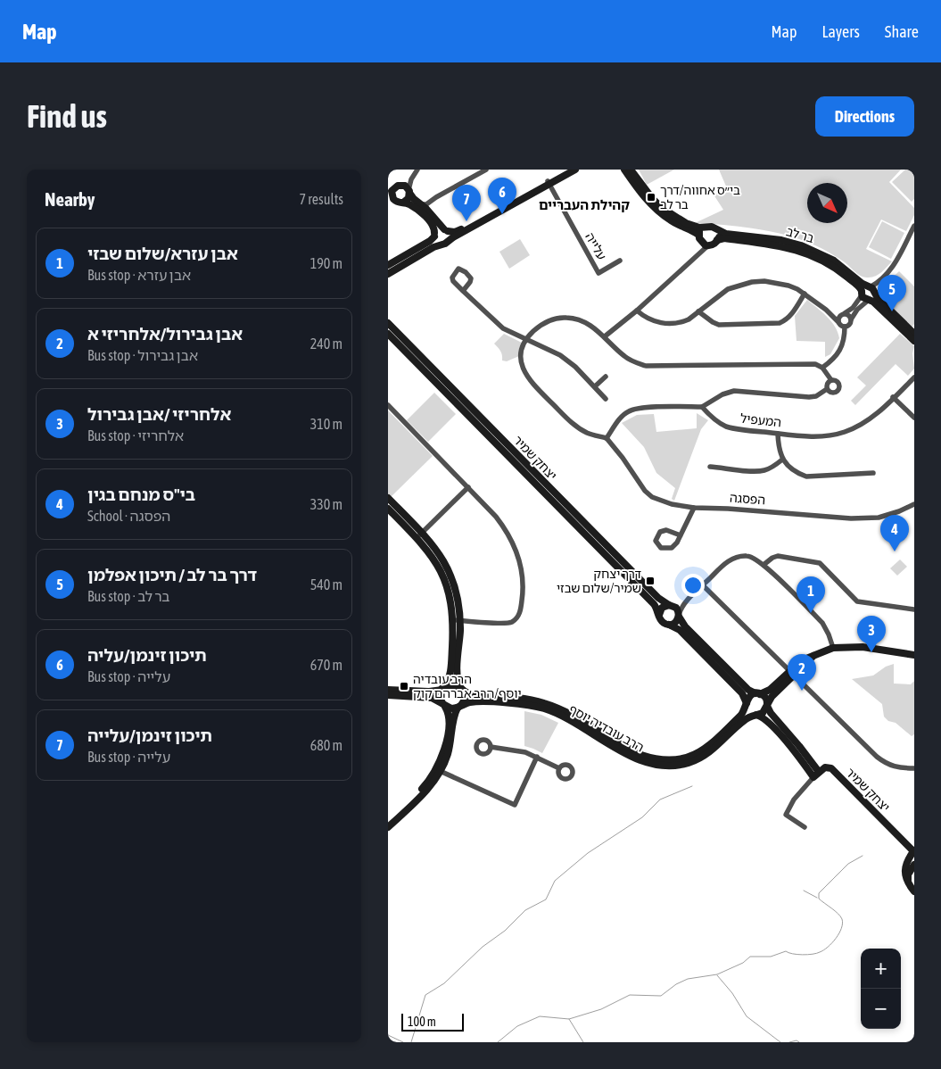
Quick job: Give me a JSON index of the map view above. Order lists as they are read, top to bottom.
{
  "streets": {
    "street": [
      "בר לב",
      "עלייה",
      "המעפיל",
      "יצחק שמיר",
      "הפסגה",
      "הרב עובדיה יוסף"
    ]
  },
  "districts": ["קהילת העבריים"],
  "places": {
    "transit": ["בי״ס אחווה/דרך בר לב", "דרך יצחק שמיר/שלום שבזי", "הרב עובדיה יוסף/הרב אברהם קוק"]
  },
  "scale_bar": "100 m",
  "north": "bottom right",
  "page": {
    "header": "Map",
    "nav": ["Map", "Layers", "Share"],
    "buttons": "Directions",
    "title": "Find us",
    "heading": ["Nearby", "7 results"],
    "pins": [
      "6",
      "7",
      "5",
      "4",
      "1",
      "3",
      "2"
    ],
    "list": [
      {
        "mark": "1",
        "name": "אבן עזרא/שלום שבזי",
        "note": "Bus stop · אבן עזרא",
        "value": "190 m"
      },
      {
        "mark": "2",
        "name": "אבן גבירול/אלחריזי א",
        "note": "Bus stop · אבן גבירול",
        "value": "240 m"
      },
      {
        "mark": "3",
        "name": "אלחריזי /אבן גבירול",
        "note": "Bus stop · אלחריזי",
        "value": "310 m"
      },
      {
        "mark": "4",
        "name": "בי\"ס מנחם בגין",
        "note": "School · הפסגה",
        "value": "330 m"
      },
      {
        "mark": "5",
        "name": "דרך בר לב / תיכון אפלמן",
        "note": "Bus stop · בר לב",
        "value": "540 m"
      },
      {
        "mark": "6",
        "name": "תיכון זינמן/עליה",
        "note": "Bus stop · עלייה",
        "value": "670 m"
      },
      {
        "mark": "7",
        "name": "תיכון זינמן/עלייה",
        "note": "Bus stop · עלייה",
        "value": "680 m"
      }
    ],
    "map_buttons": ["+", "−"],
    "scale": "100 m"
  }
}
